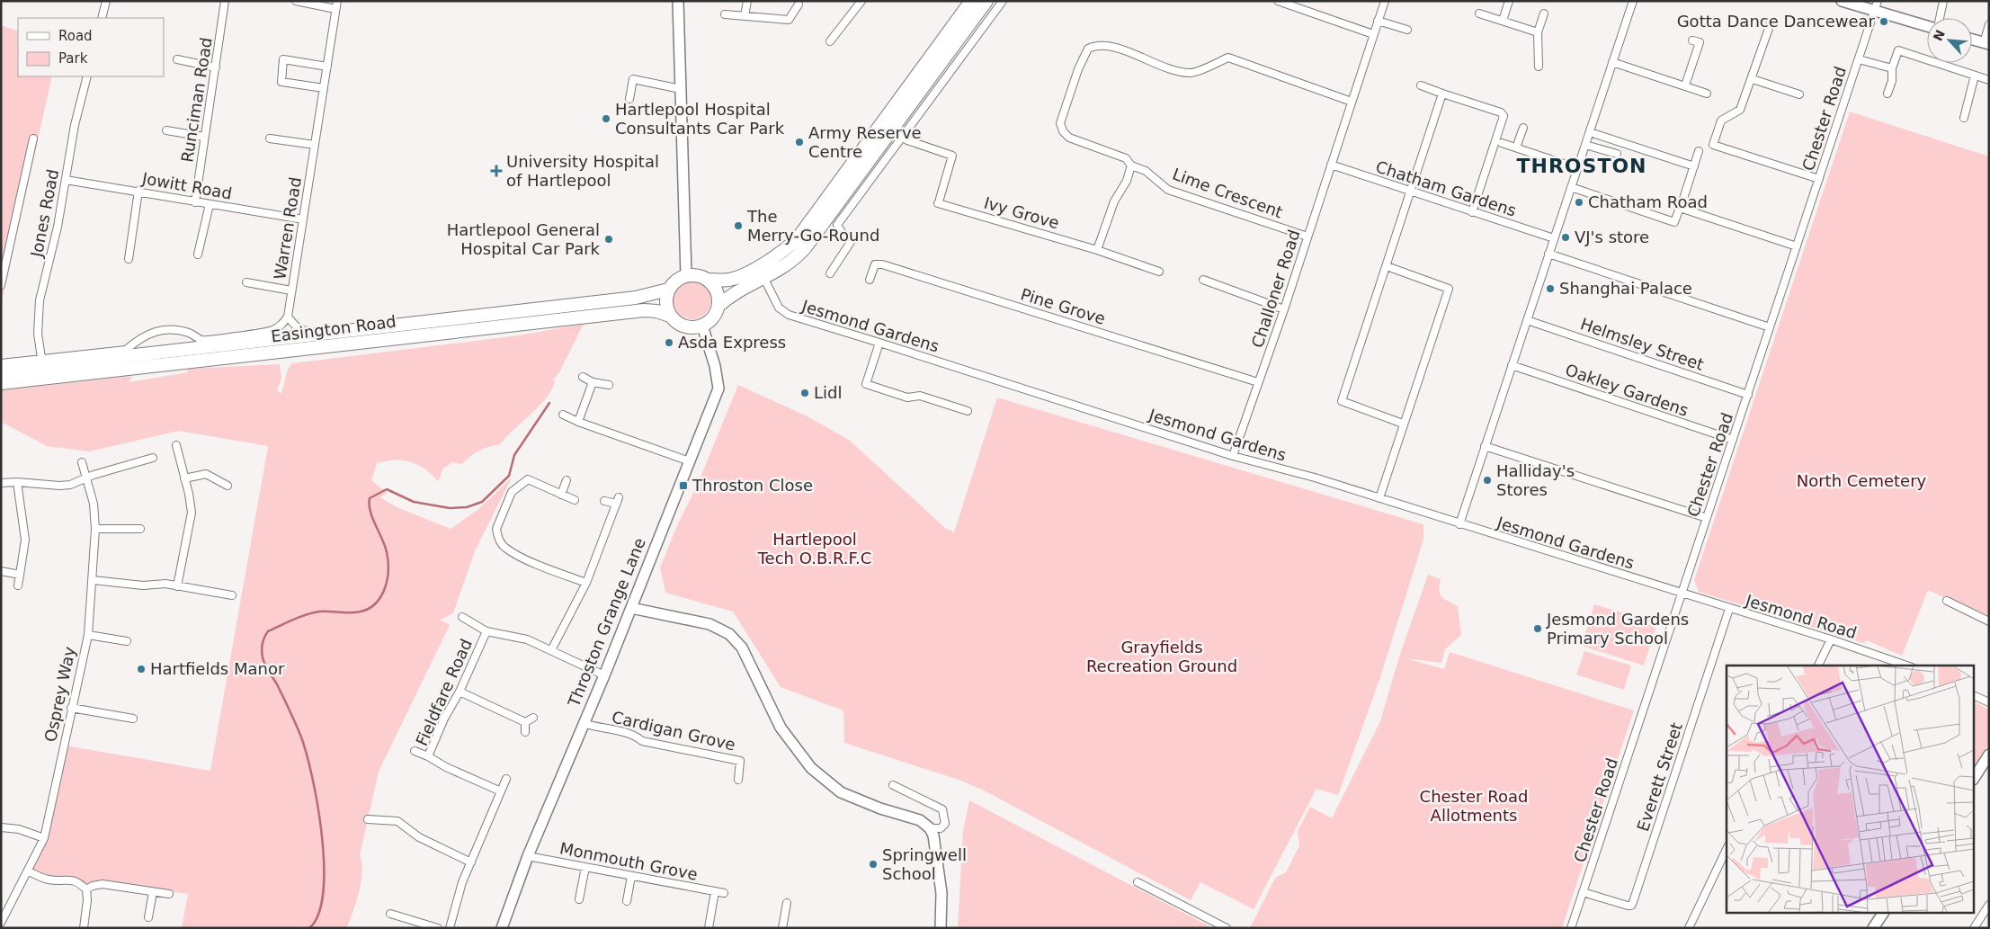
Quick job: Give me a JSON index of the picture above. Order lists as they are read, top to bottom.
{
  "streets": {
    "highway": ["Easington Road"],
    "street": [
      "Runciman Road",
      "Chester Road",
      "Jowitt Road",
      "Chatham Gardens",
      "Lime Crescent",
      "Jones Road",
      "Ivy Grove",
      "Warren Road",
      "Challoner Road",
      "Pine Grove",
      "Jesmond Gardens",
      "Helmsley Street",
      "Oakley Gardens",
      "Jesmond Road",
      "Throston Grange Lane",
      "Fieldfare Road",
      "Osprey Way",
      "Cardigan Grove",
      "Everett Street",
      "Monmouth Grove"
    ]
  },
  "crossings": [
    ["Runciman Road", "Jowitt Road"],
    ["Chester Road", "Jesmond Gardens"],
    ["Chester Road", "Helmsley Street"],
    ["Chester Road", "Oakley Gardens"],
    ["Chester Road", "Jesmond Road"],
    ["Chester Road", "Everett Street"],
    ["Jowitt Road", "Jones Road"],
    ["Jowitt Road", "Warren Road"],
    ["Chatham Gardens", "Challoner Road"],
    ["Lime Crescent", "Challoner Road"],
    ["Challoner Road", "Pine Grove"],
    ["Challoner Road", "Jesmond Gardens"],
    ["Jesmond Gardens", "Jesmond Road"],
    ["Easington Road", "Throston Grange Lane"],
    ["Jesmond Road", "Everett Street"],
    ["Throston Grange Lane", "Fieldfare Road"],
    ["Throston Grange Lane", "Cardigan Grove"],
    ["Throston Grange Lane", "Monmouth Grove"]
  ],
  "districts": ["THROSTON"],
  "parks": [
    "North Cemetery",
    "Hartlepool Tech O.B.R.F.C",
    "Grayfields Recreation Ground",
    "Chester Road Allotments"
  ],
  "places": {
    "other": [
      "Gotta Dance Dancewear",
      "Hartlepool Hospital Consultants Car Park",
      "Army Reserve Centre",
      "Chatham Road",
      "The Merry-Go-Round",
      "VJ's store",
      "Hartlepool General Hospital Car Park",
      "Shanghai Palace",
      "Asda Express",
      "Lidl",
      "Halliday's Stores",
      "Jesmond Gardens Primary School",
      "Hartfields Manor",
      "Springwell School"
    ],
    "health": ["University Hospital of Hartlepool"],
    "transit": ["Throston Close"]
  },
  "legend": ["Road", "Park"],
  "north": "top left"
}
